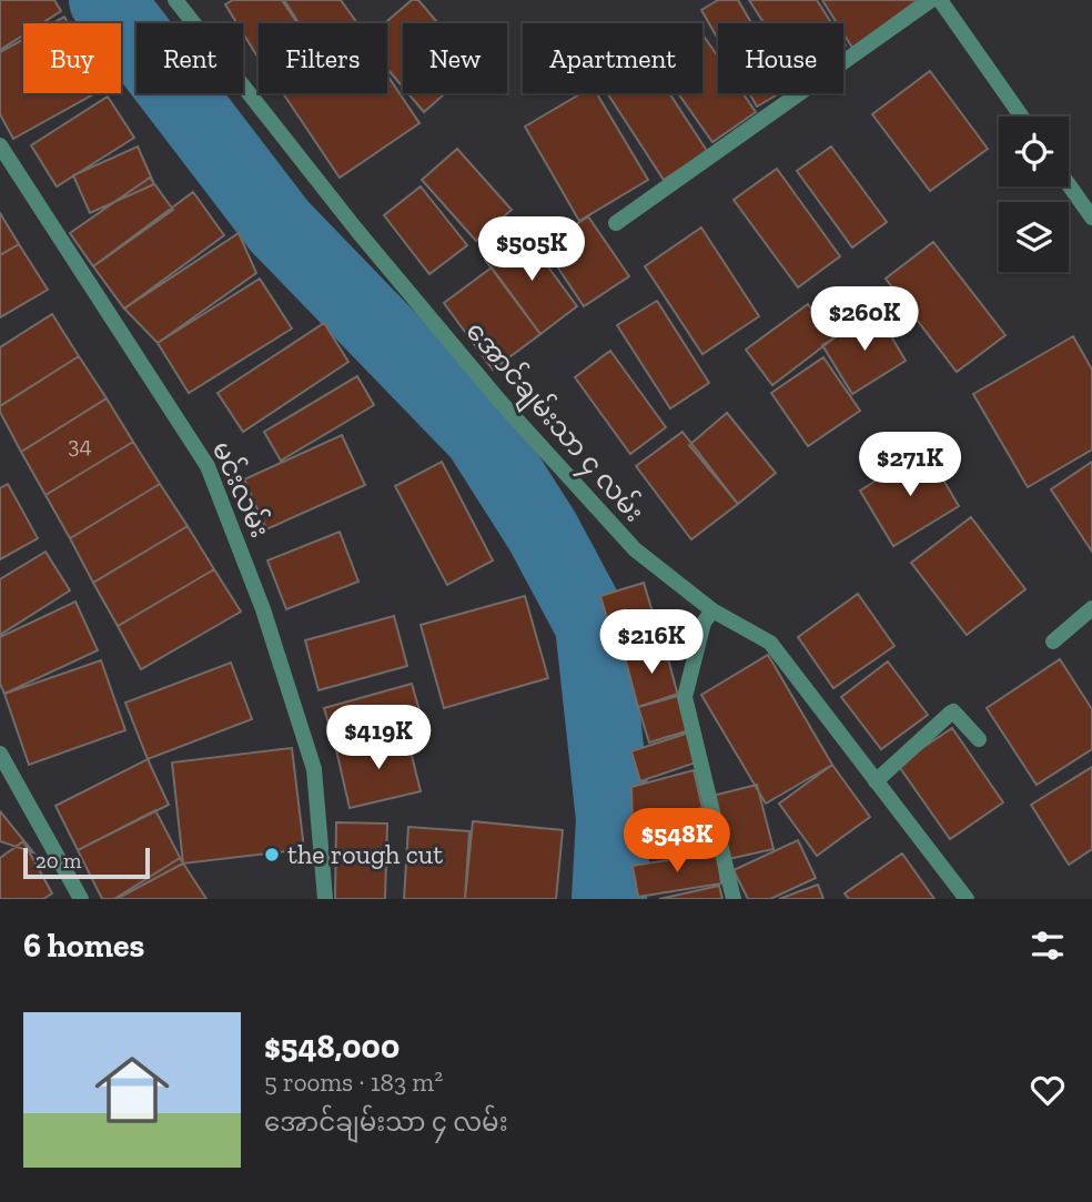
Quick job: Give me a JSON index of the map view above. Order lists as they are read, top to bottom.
{
  "streets": {
    "street": ["အောင်ချမ်းသာ ၄ လမ်း", "မင်းလမ်း"]
  },
  "places": ["the rough cut"],
  "house_numbers": ["34"],
  "scale_bar": "20 m",
  "page": {
    "chip": [
      "Buy",
      "Rent",
      "Filters",
      "New",
      "Apartment",
      "House"
    ],
    "price": [
      "$505K",
      "$260K",
      "$271K",
      "$216K",
      "$419K",
      "$548K"
    ],
    "scale": "20 m",
    "heading": "6 homes",
    "list": [
      {
        "name": "$548,000",
        "note": "5 rooms · 183 m² · အောင်ချမ်းသာ ၄ လမ်း"
      }
    ]
  }
}
